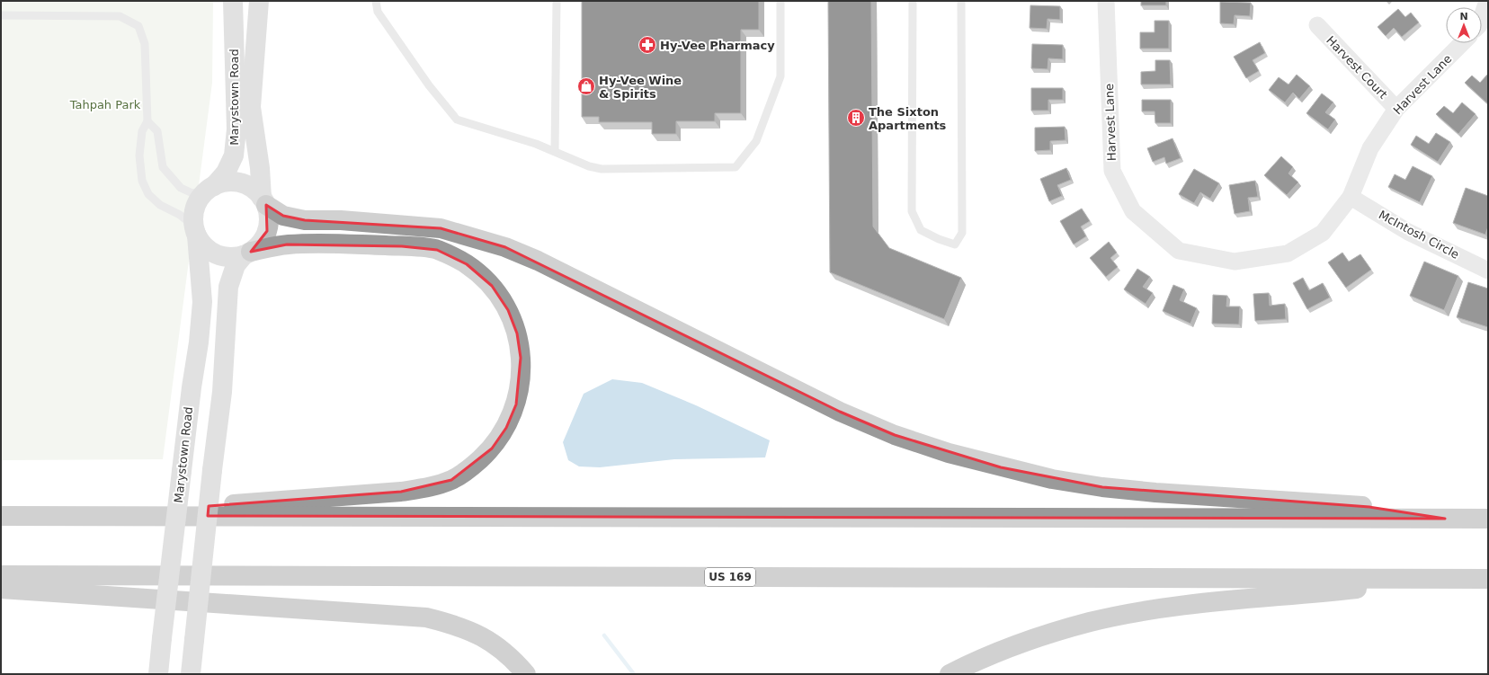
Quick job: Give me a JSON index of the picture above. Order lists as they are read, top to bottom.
{
  "streets": {
    "highway": ["US 169"],
    "main road": ["Marystown Road"],
    "street": ["Harvest Court", "Harvest Lane", "McIntosh Circle"]
  },
  "crossings": [
    ["Harvest Court", "Harvest Lane"],
    ["Harvest Lane", "McIntosh Circle"]
  ],
  "parks": ["Tahpah Park"],
  "places": {
    "pharmacy": ["Hy-Vee Pharmacy"],
    "shop": ["Hy-Vee Wine & Spirits"],
    "building": ["The Sixton Apartments"]
  },
  "north": "top"
}
